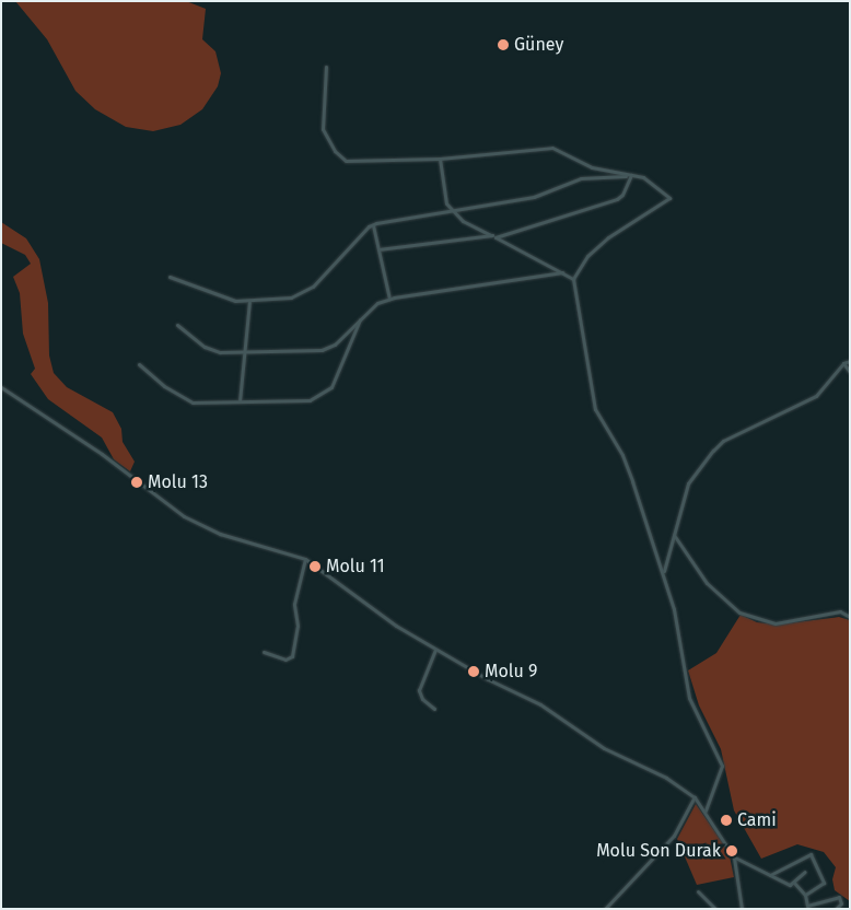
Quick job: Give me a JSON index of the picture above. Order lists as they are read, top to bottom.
{
  "places": [
    "Güney",
    "Molu 13",
    "Molu 11",
    "Molu 9",
    "Cami",
    "Molu Son Durak"
  ]
}
